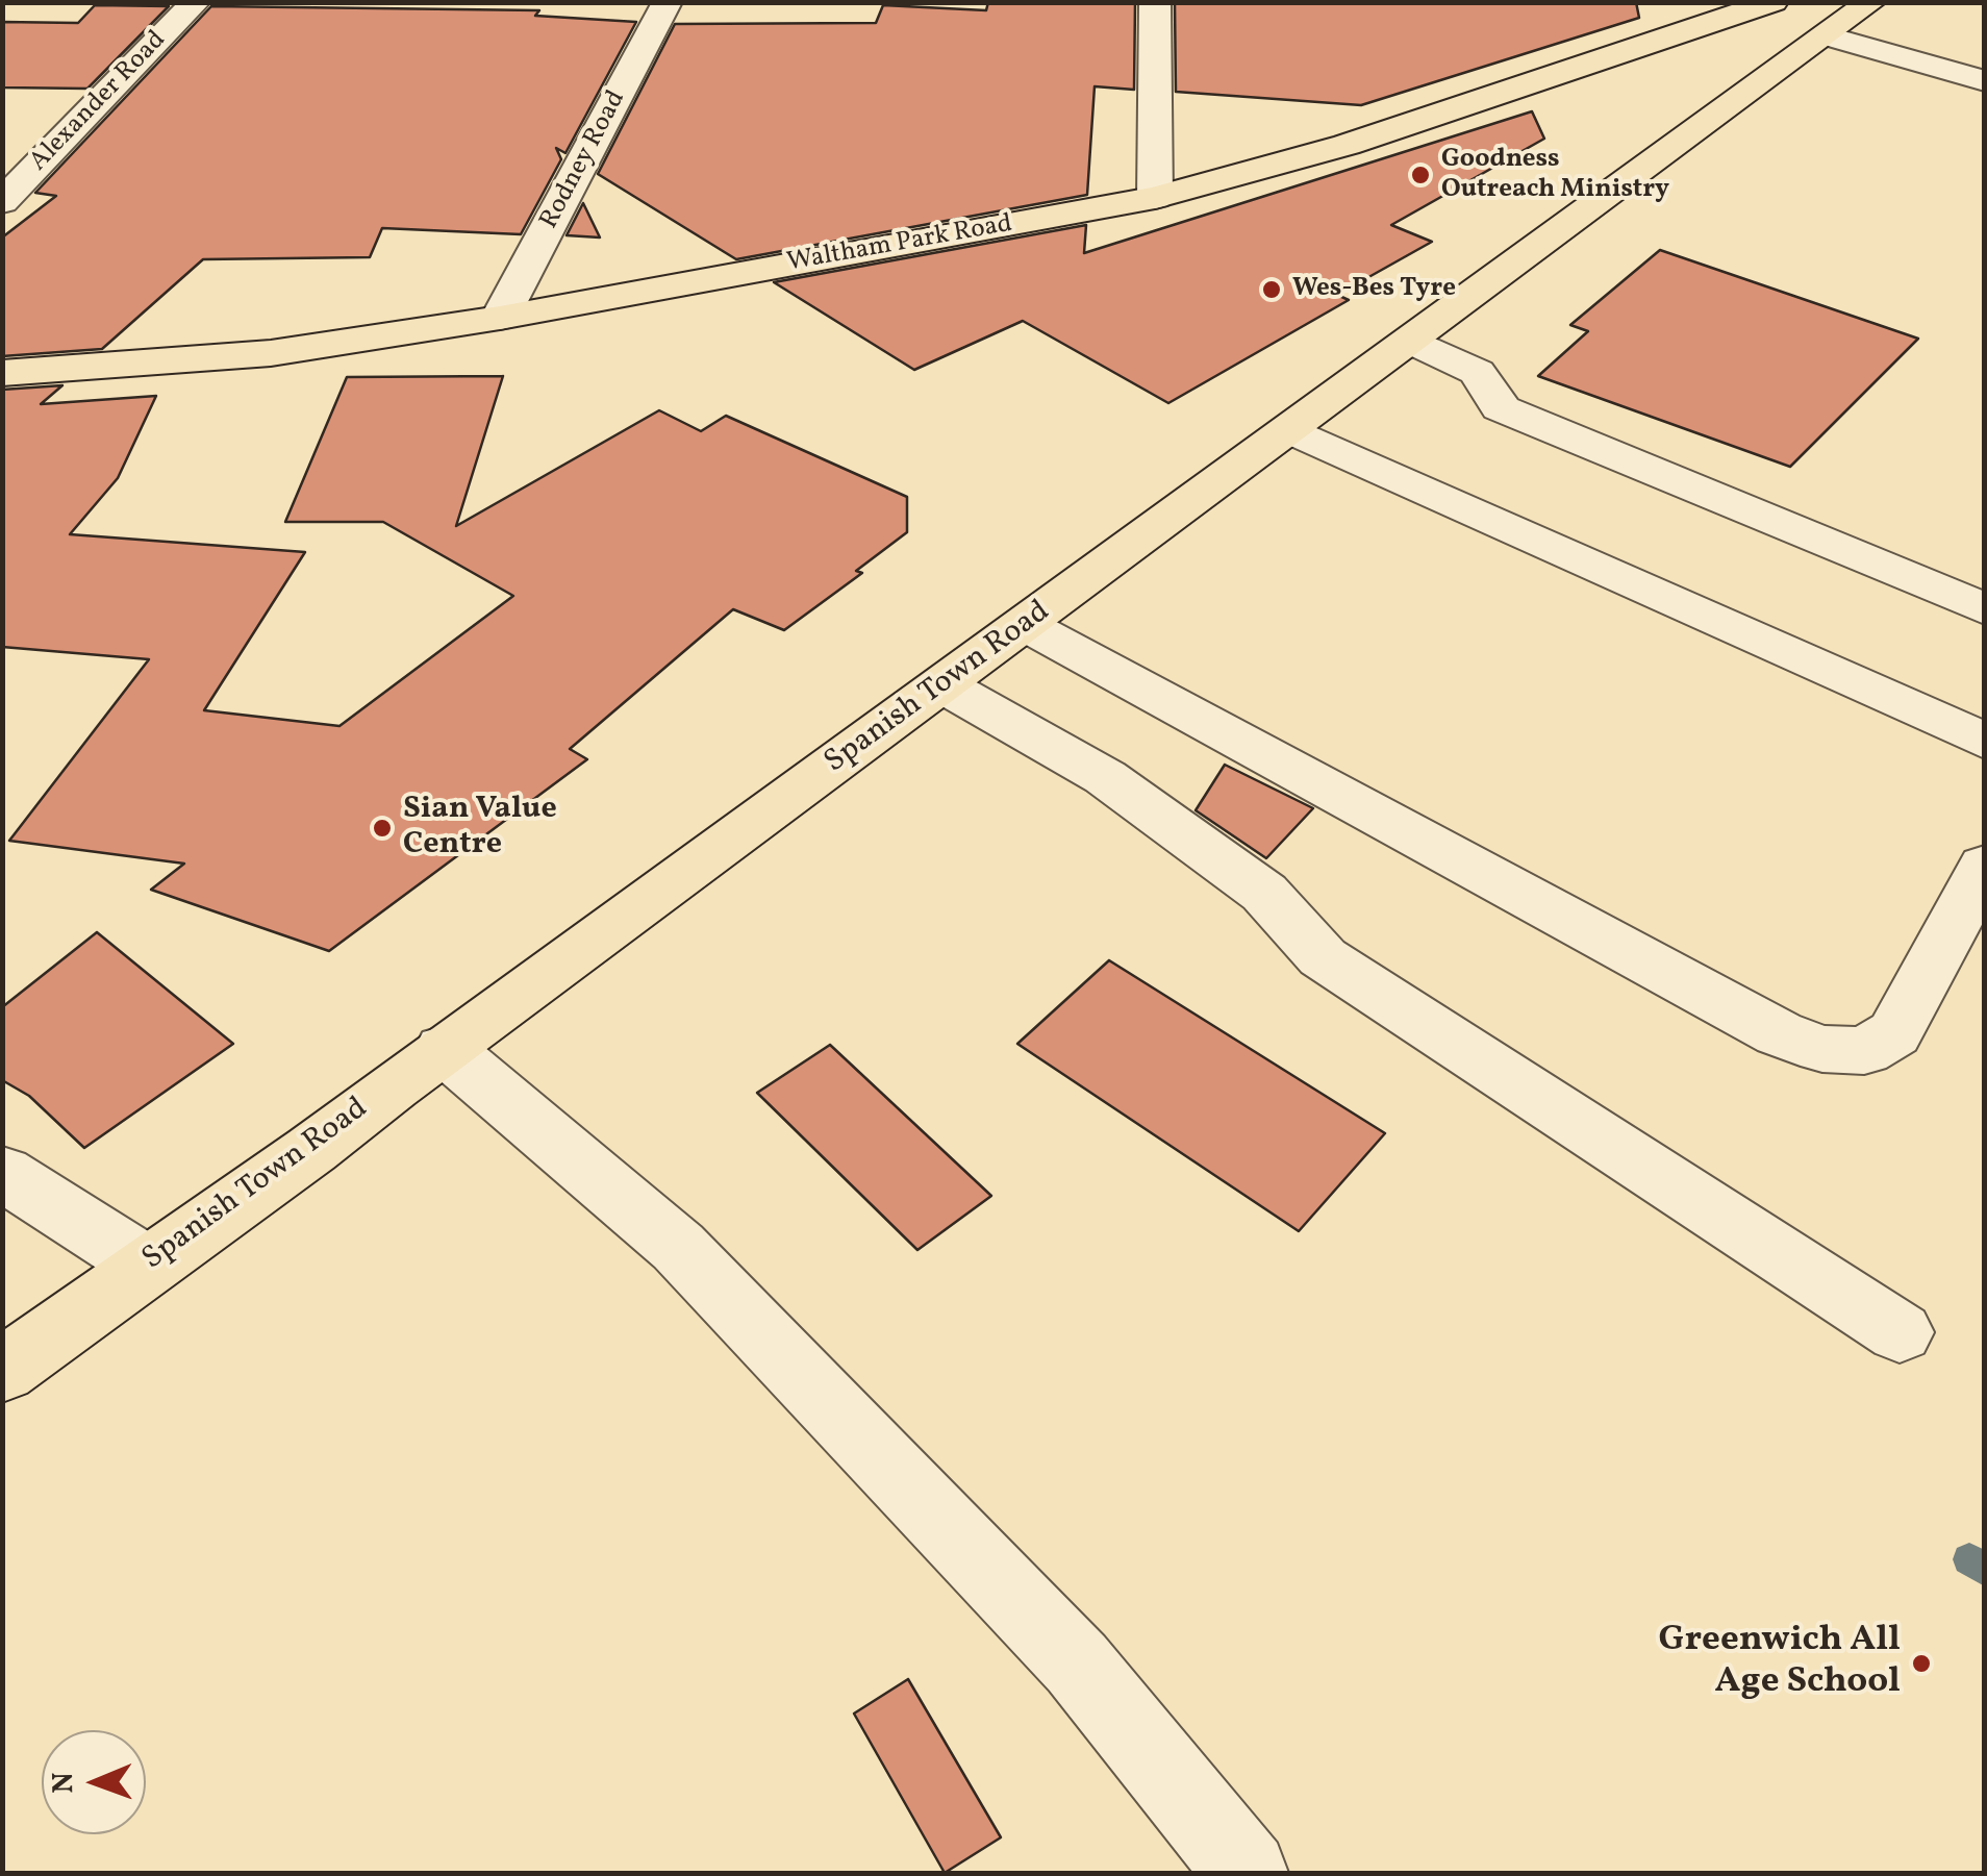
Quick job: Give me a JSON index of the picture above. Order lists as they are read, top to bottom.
{
  "streets": {
    "main road": ["Waltham Park Road", "Spanish Town Road"],
    "street": ["Alexander Road", "Rodney Road"]
  },
  "crossings": [
    ["Rodney Road", "Waltham Park Road"]
  ],
  "places": [
    "Goodness Outreach Ministry",
    "Wes-Bes Tyre",
    "Sian Value Centre",
    "Greenwich All Age School"
  ],
  "north": "left"
}
